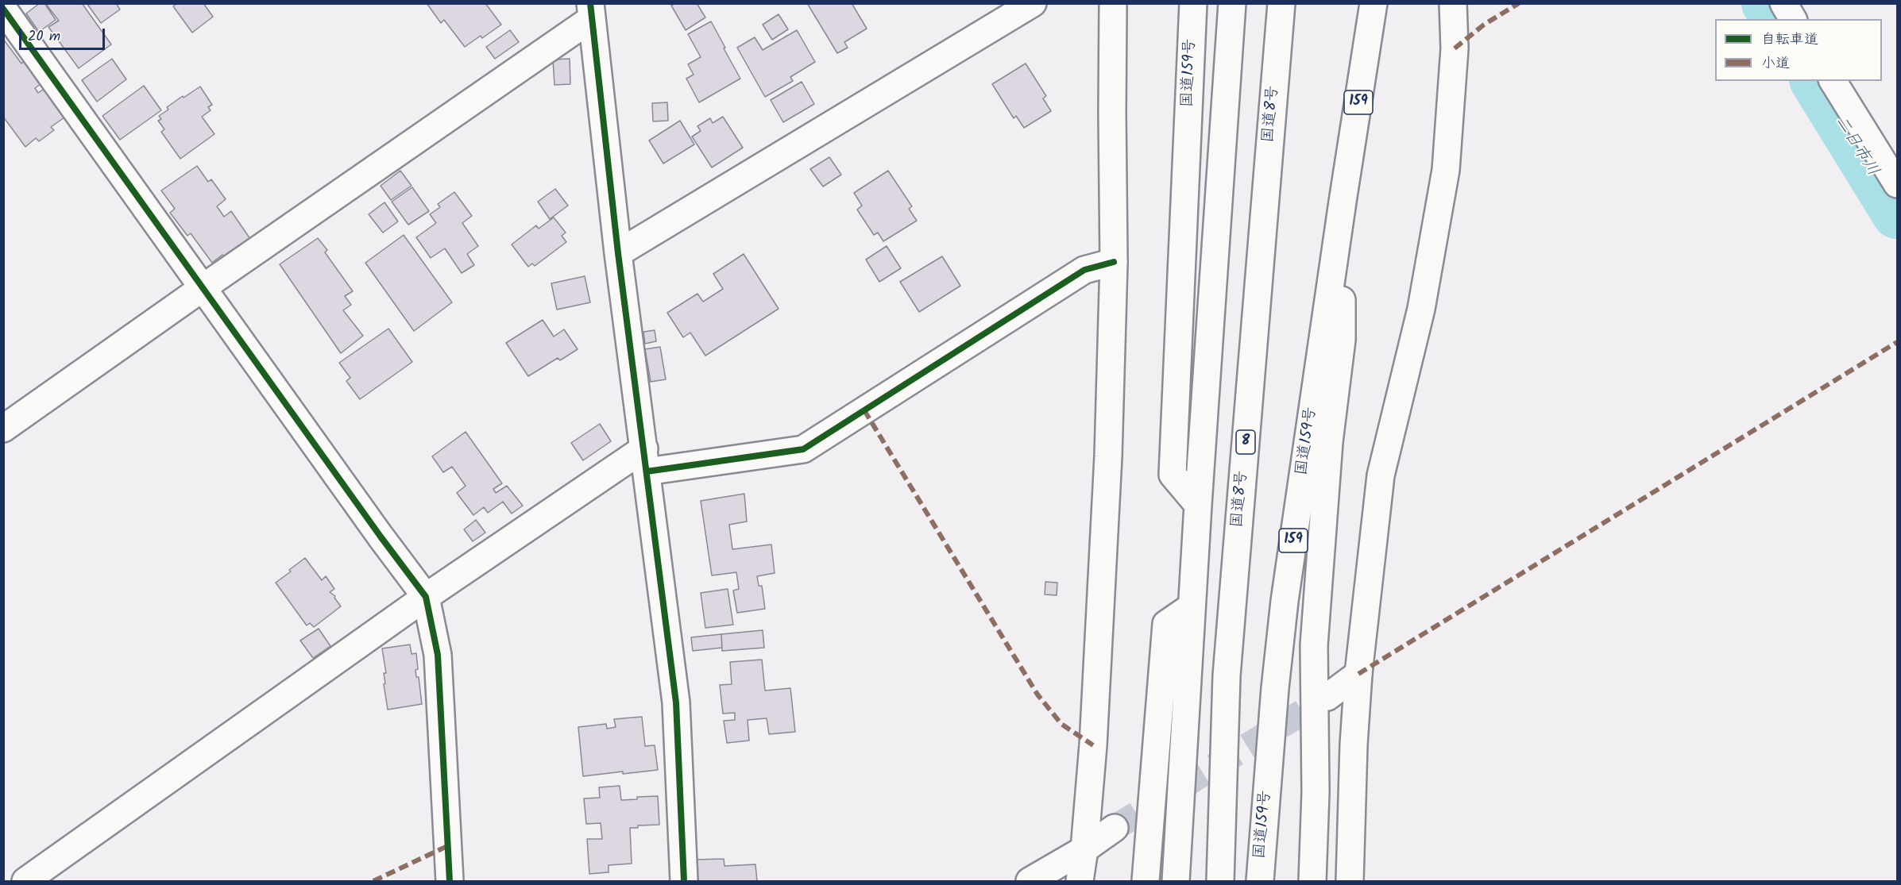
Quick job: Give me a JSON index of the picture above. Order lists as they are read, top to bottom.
{
  "streets": {
    "main road": [
      "国道159号",
      "159",
      "国道8号",
      "8"
    ]
  },
  "water": ["二日市川"],
  "legend": ["自転車道", "小道"],
  "scale_bar": "20 m"
}
